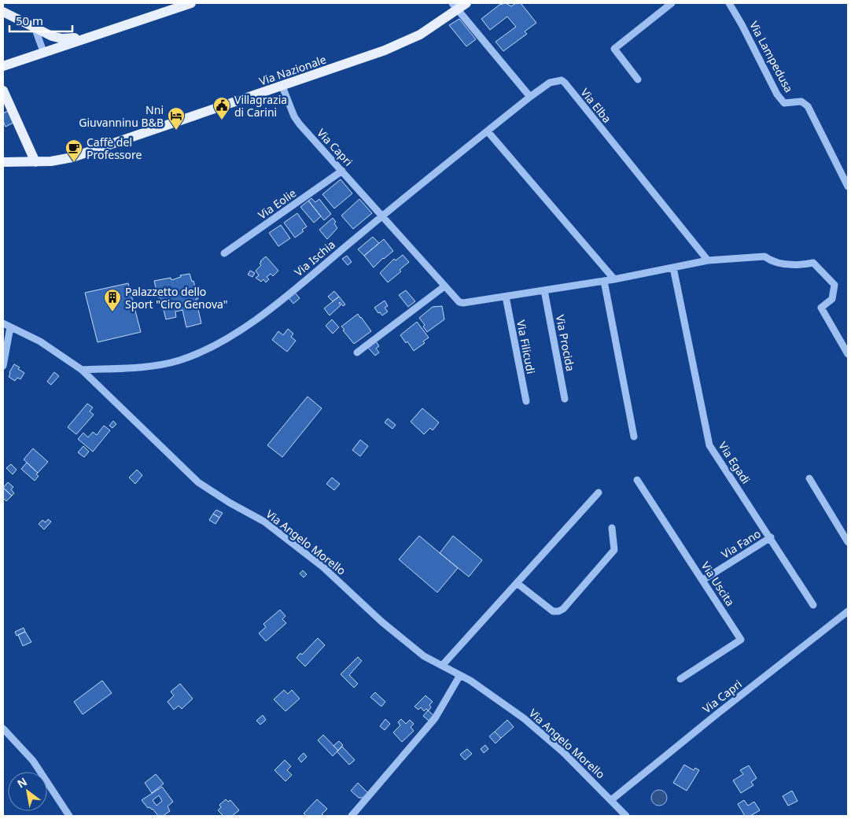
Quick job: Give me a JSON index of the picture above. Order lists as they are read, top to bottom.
{
  "streets": {
    "main road": ["Via Nazionale"],
    "street": [
      "Via Lampedusa",
      "Via Elba",
      "Via Capri",
      "Via Eolie",
      "Via Ischia",
      "Via Procida",
      "Via Filicudi",
      "Via Egadi",
      "Via Angelo Morello",
      "Via Fano",
      "Via Uscita"
    ]
  },
  "crossings": [
    ["Via Nazionale", "Via Capri"],
    ["Via Elba", "Via Capri"],
    ["Via Elba", "Via Ischia"],
    ["Via Capri", "Via Eolie"],
    ["Via Capri", "Via Ischia"],
    ["Via Capri", "Via Procida"],
    ["Via Capri", "Via Filicudi"],
    ["Via Capri", "Via Egadi"],
    ["Via Capri", "Via Angelo Morello"],
    ["Via Ischia", "Via Angelo Morello"],
    ["Via Egadi", "Via Fano"],
    ["Via Fano", "Via Uscita"]
  ],
  "places": {
    "public building": ["Villagrazia di Carini"],
    "hotel": ["Nni Giuvanninu B&B"],
    "cafe": ["Caffè del Professore"],
    "building": ["Palazzetto dello Sport \"Ciro Genova\""]
  },
  "scale_bar": "50 m",
  "north": "top left"
}
